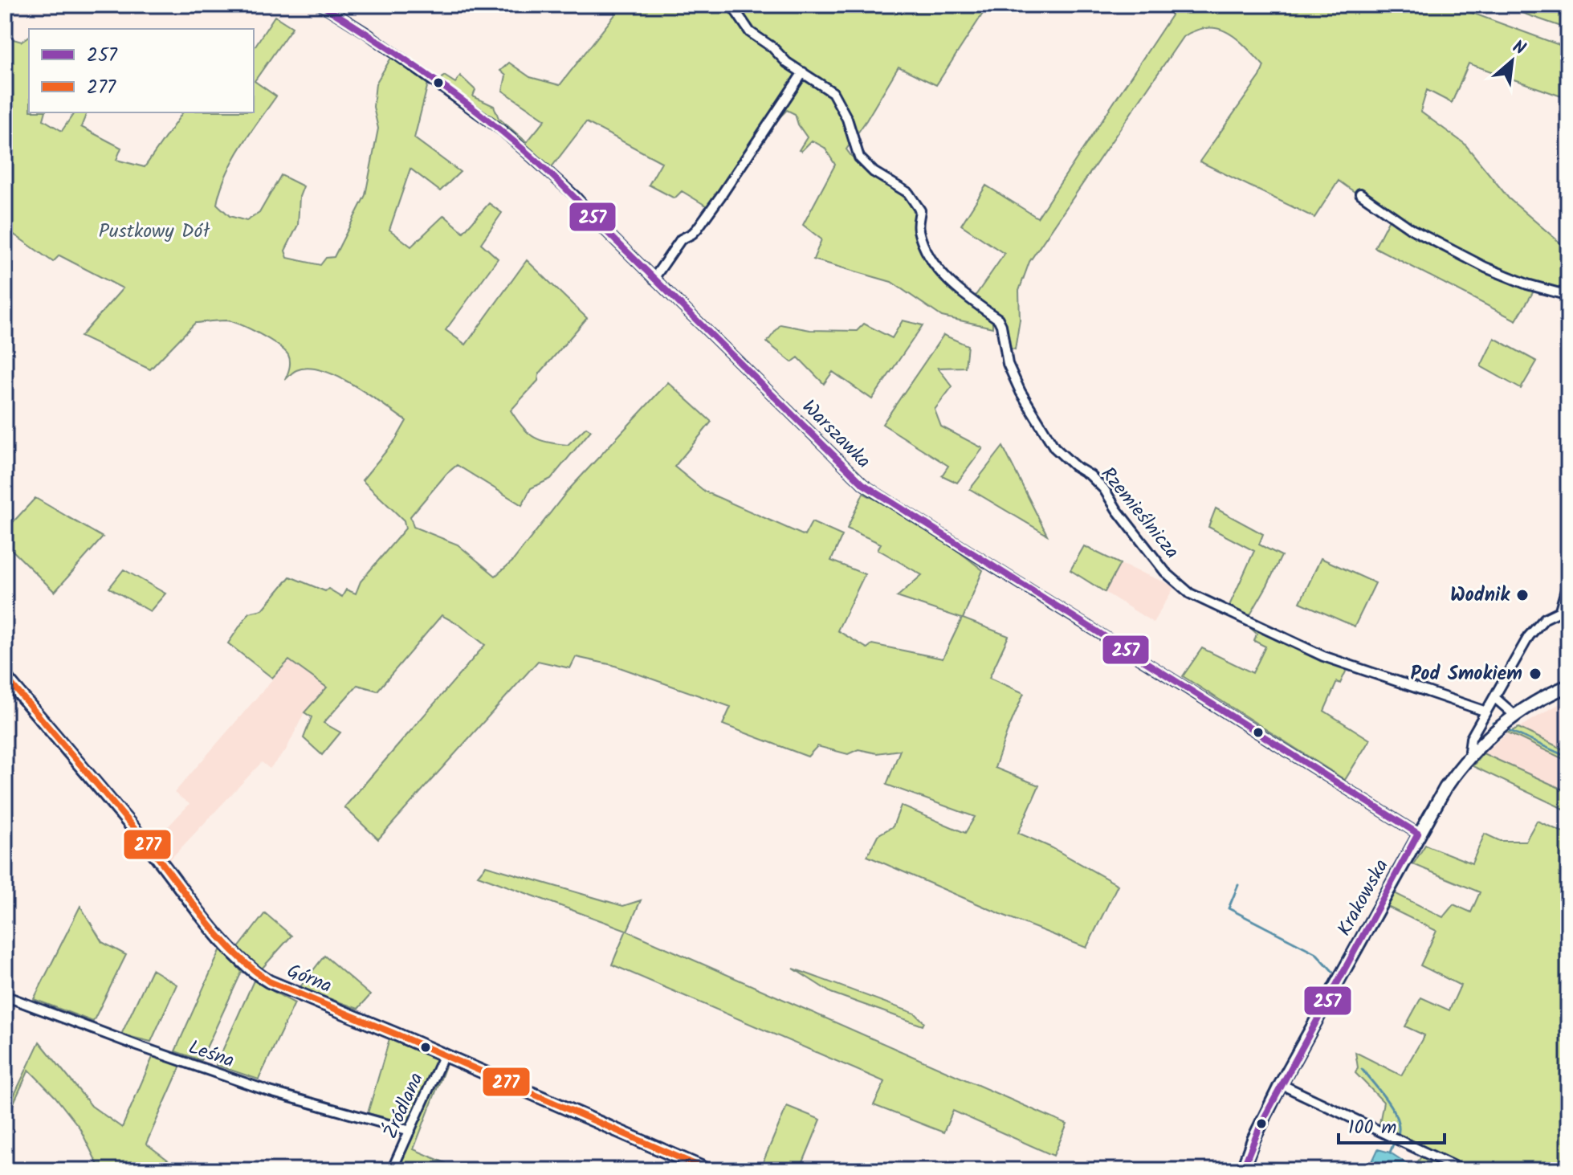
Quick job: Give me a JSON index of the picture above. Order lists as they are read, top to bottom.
{
  "streets": {
    "street": [
      "Warszawka",
      "Rzemieślnicza",
      "Krakowska",
      "Górna",
      "Leśna",
      "Źródlana"
    ]
  },
  "crossings": [
    ["Warszawka", "Krakowska"],
    ["Górna", "Źródlana"],
    ["Leśna", "Źródlana"]
  ],
  "parks": ["Pustkowy Dół"],
  "places": ["Wodnik", "Pod Smokiem"],
  "lines": ["transit line 257", "transit line 277"],
  "legend": ["257", "277"],
  "scale_bar": "100 m",
  "north": "top right"
}
